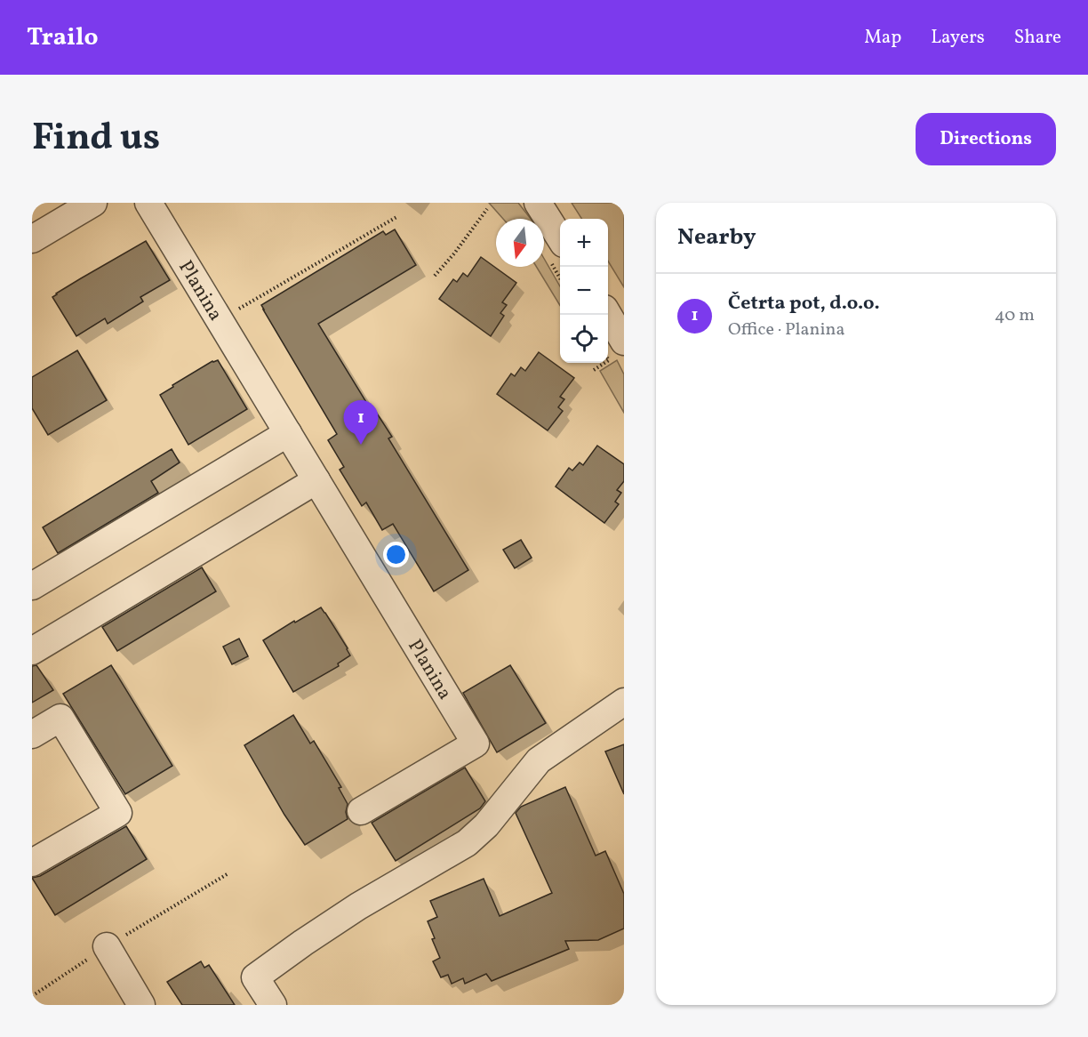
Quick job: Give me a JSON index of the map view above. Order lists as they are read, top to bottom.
{
  "streets": {
    "street": ["Planina"]
  },
  "north": "bottom",
  "page": {
    "header": "Trailo",
    "nav": ["Map", "Layers", "Share"],
    "title": "Find us",
    "buttons": "Directions",
    "heading": "Nearby",
    "map_buttons": ["+", "−"],
    "list": [
      {
        "mark": "1",
        "name": "Četrta pot, d.o.o.",
        "note": "Office · Planina",
        "value": "40 m"
      }
    ],
    "pins": "1"
  }
}
